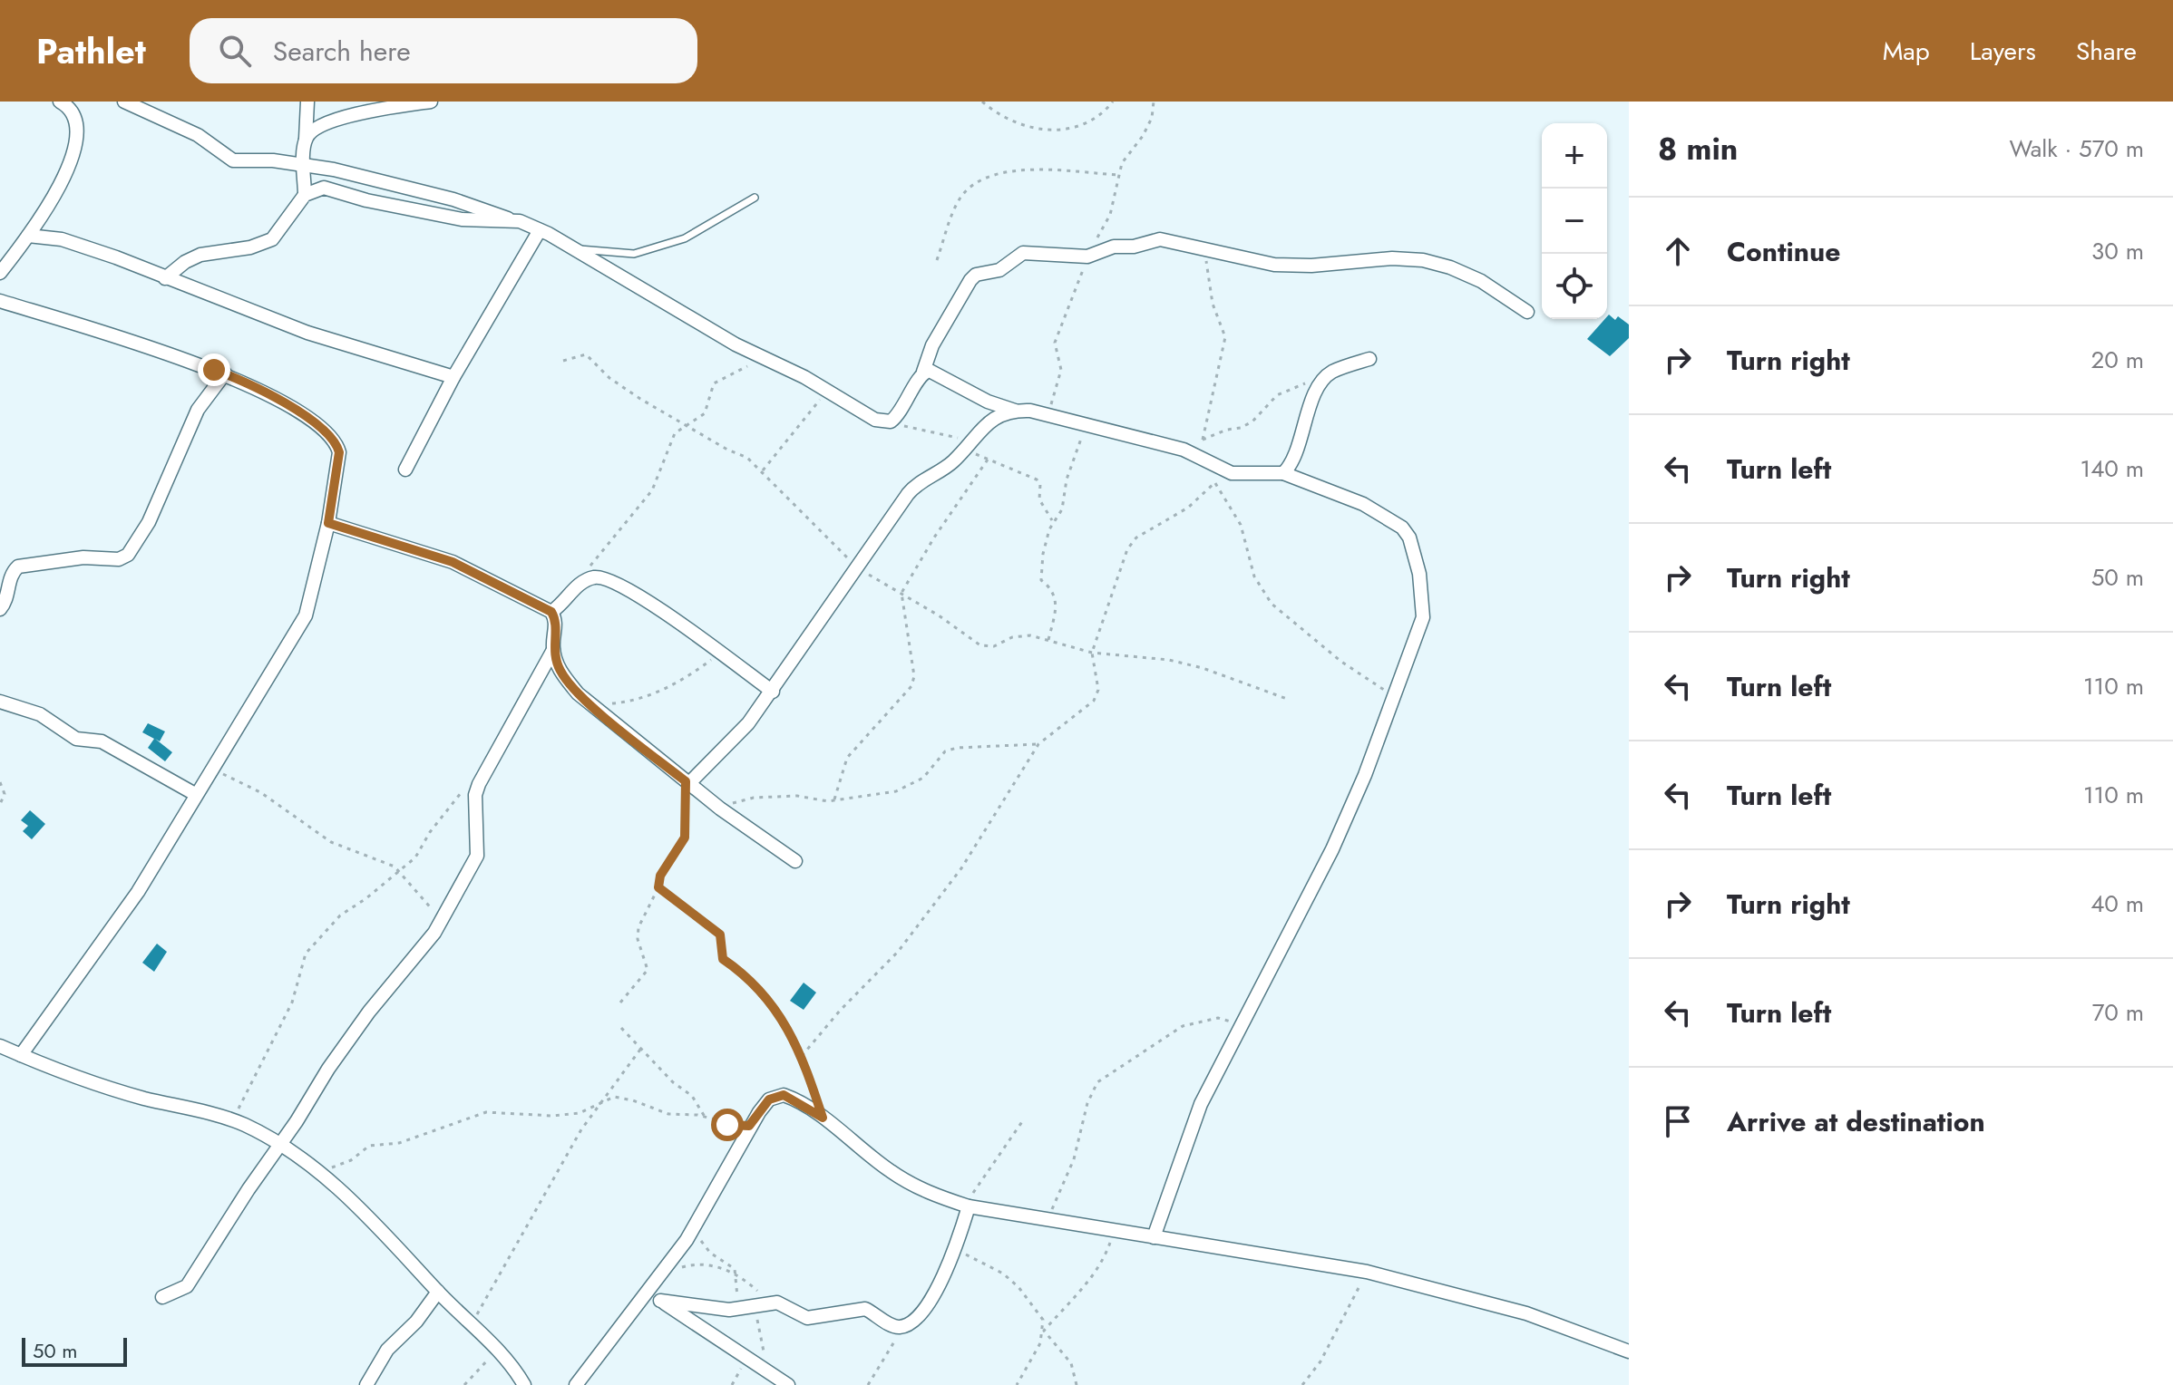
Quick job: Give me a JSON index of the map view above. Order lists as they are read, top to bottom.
{
  "scale_bar": "50 m",
  "page": {
    "header": "Pathlet",
    "search": "Search here",
    "nav": ["Map", "Layers", "Share"],
    "heading": ["8 min", "Walk · 570 m"],
    "map_buttons": ["+", "−"],
    "list": [
      ["Continue", "30 m"],
      ["Turn right", "20 m"],
      ["Turn left", "140 m"],
      ["Turn right", "50 m"],
      ["Turn left", "110 m"],
      ["Turn left", "110 m"],
      ["Turn right", "40 m"],
      ["Turn left", "70 m"],
      "Arrive at destination"
    ],
    "scale": "50 m"
  }
}
